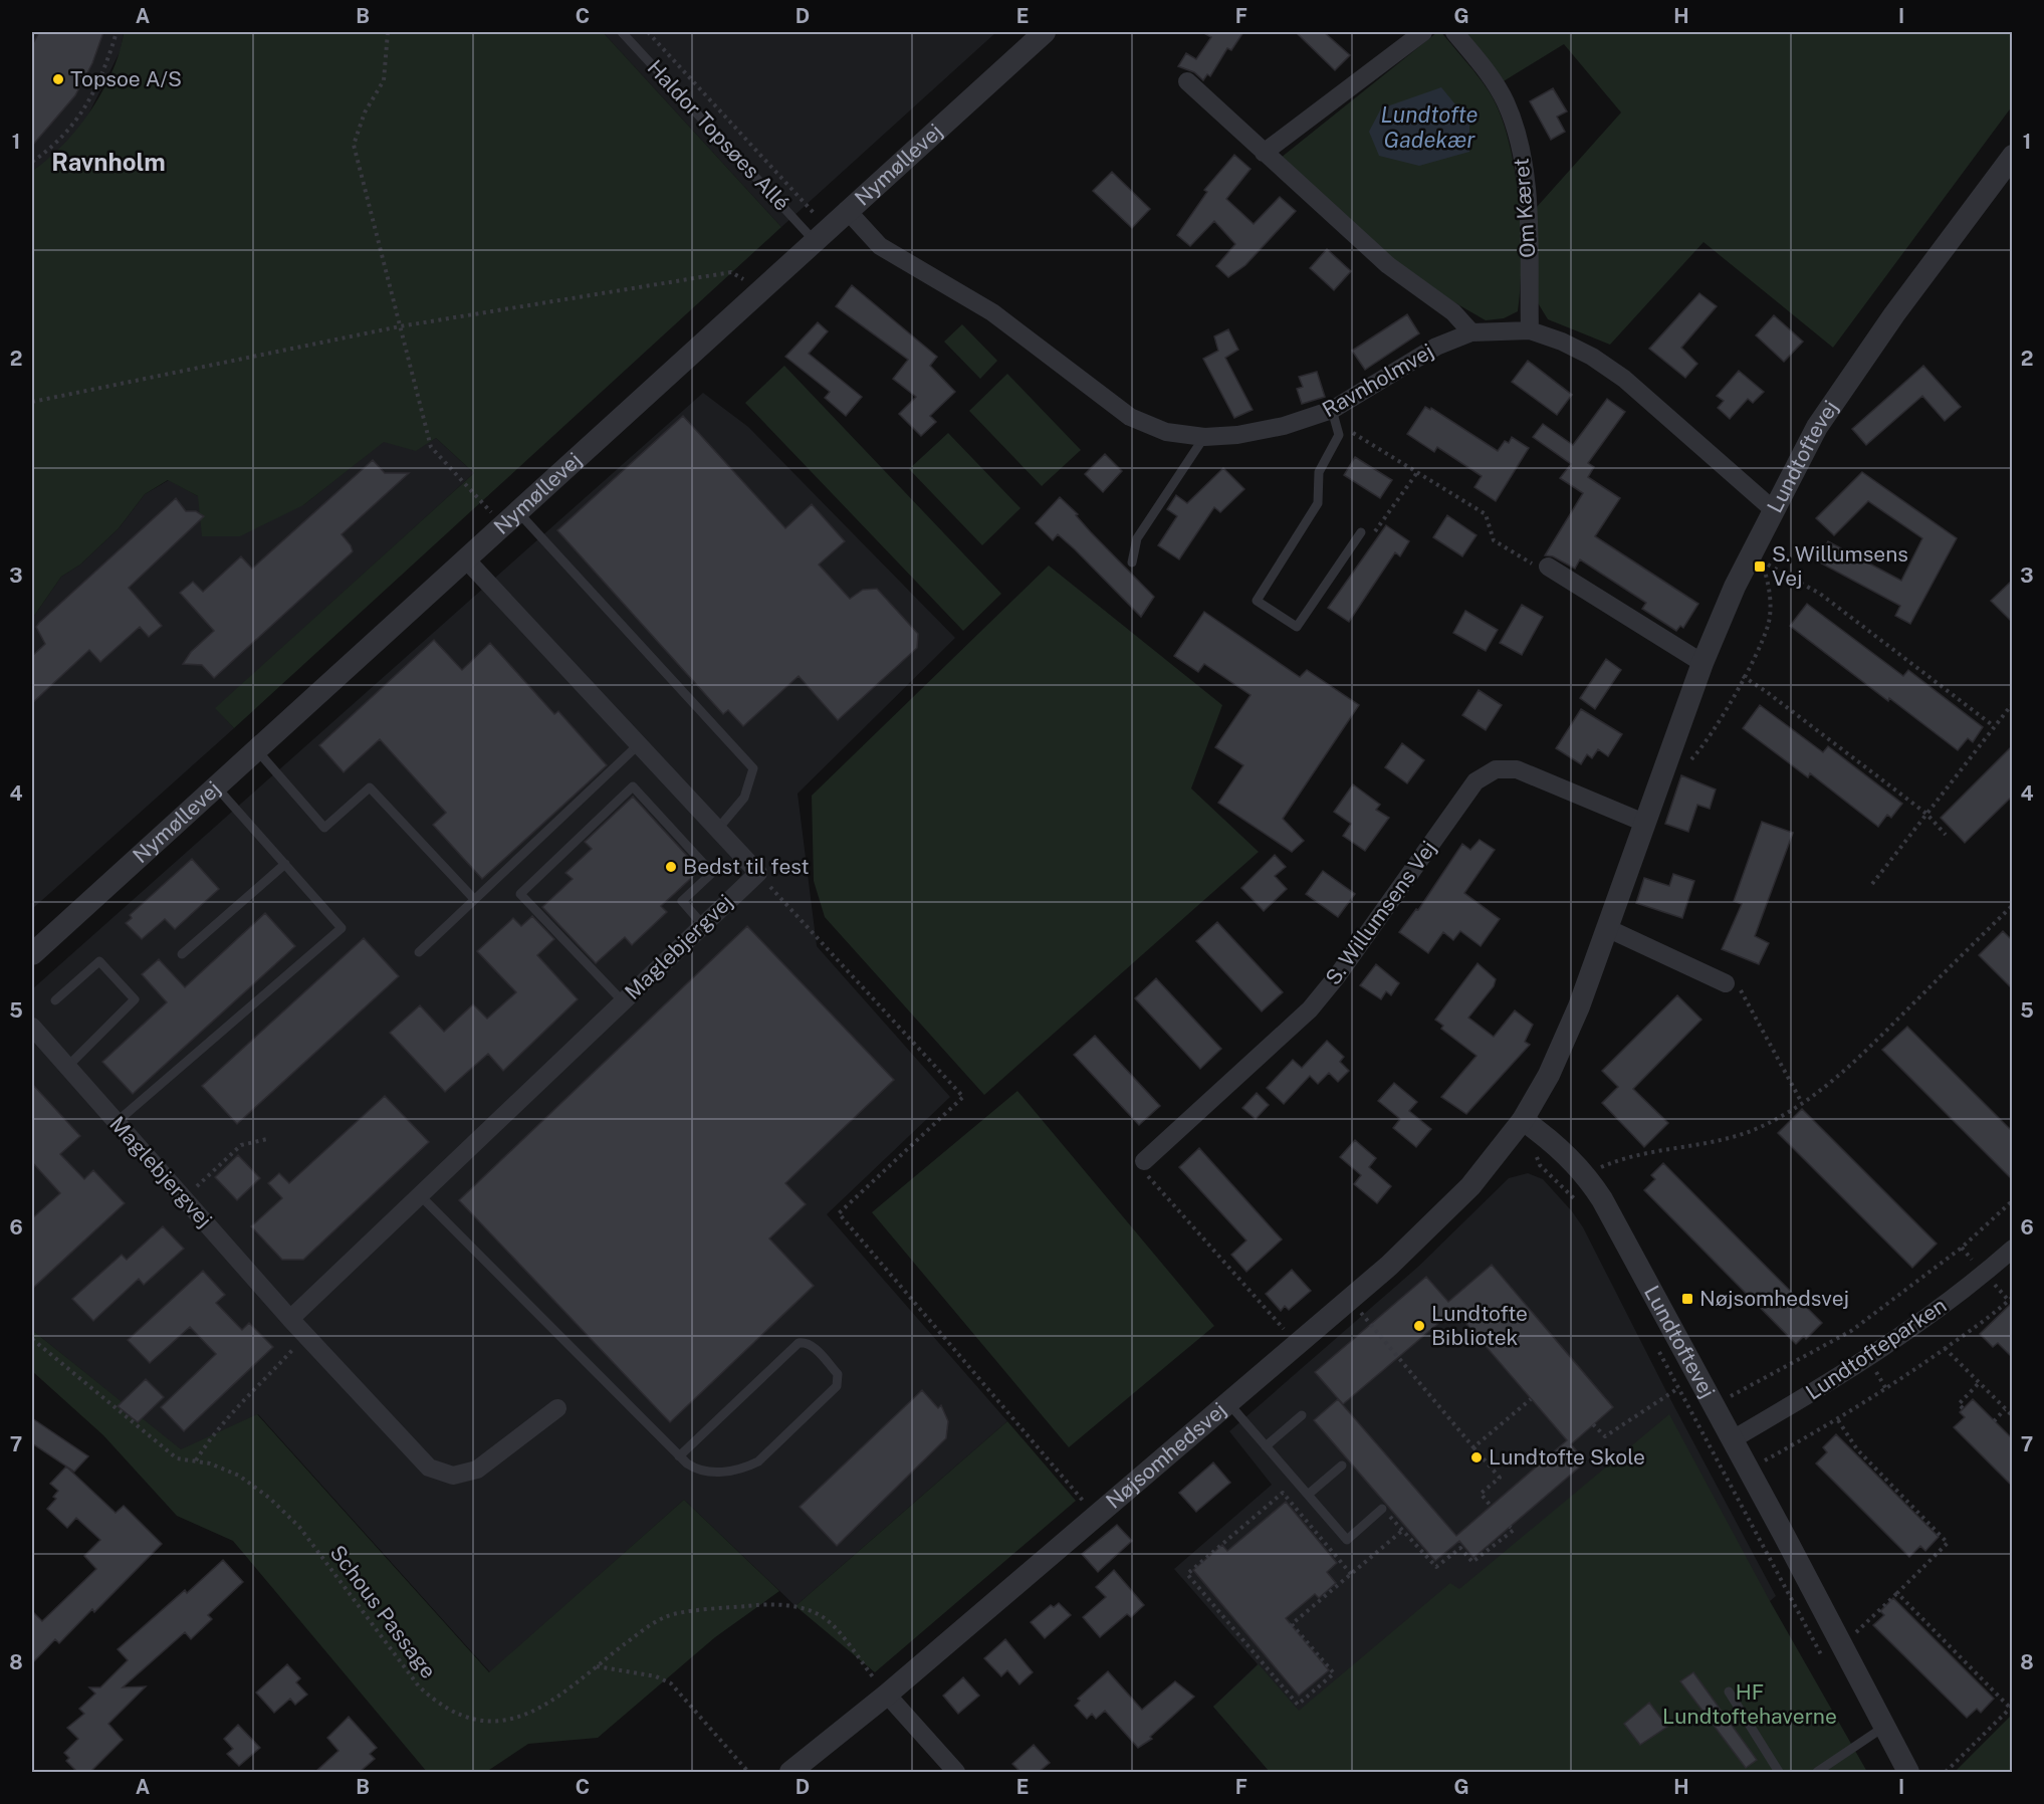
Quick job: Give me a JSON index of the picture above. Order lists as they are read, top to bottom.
{
  "streets": {
    "street": [
      "Nymøllevej",
      "Om Kæret",
      "Ravnholmvej",
      "Lundtoftevej",
      "S. Willumsens Vej",
      "Maglebjergvej",
      "Lundtofteparken",
      "Nøjsomhedsvej"
    ],
    "lane": ["Haldor Topsøes Allé"],
    "path": ["Schous Passage"]
  },
  "crossings": [
    ["Haldor Topsøes Allé", "Nymøllevej"],
    ["Nymøllevej", "Ravnholmvej"],
    ["Om Kæret", "Ravnholmvej"],
    ["Ravnholmvej", "Lundtoftevej"],
    ["Lundtoftevej", "S. Willumsens Vej"],
    ["Lundtoftevej", "Lundtofteparken"],
    ["Lundtoftevej", "Nøjsomhedsvej"],
    ["Nøjsomhedsvej", "Schous Passage"]
  ],
  "districts": ["Ravnholm"],
  "water": ["Lundtofte Gadekær"],
  "parks": ["HF Lundtoftehaverne"],
  "places": {
    "other": [
      "Topsoe A/S",
      "Bedst til fest",
      "Lundtofte Bibliotek",
      "Lundtofte Skole"
    ],
    "transit": ["S. Willumsens Vej", "Nøjsomhedsvej"]
  },
  "grid": {
    "columns": [
      "A",
      "B",
      "C",
      "D",
      "E",
      "F",
      "G",
      "H",
      "I"
    ],
    "rows": [
      "1",
      "2",
      "3",
      "4",
      "5",
      "6",
      "7",
      "8"
    ]
  }
}
